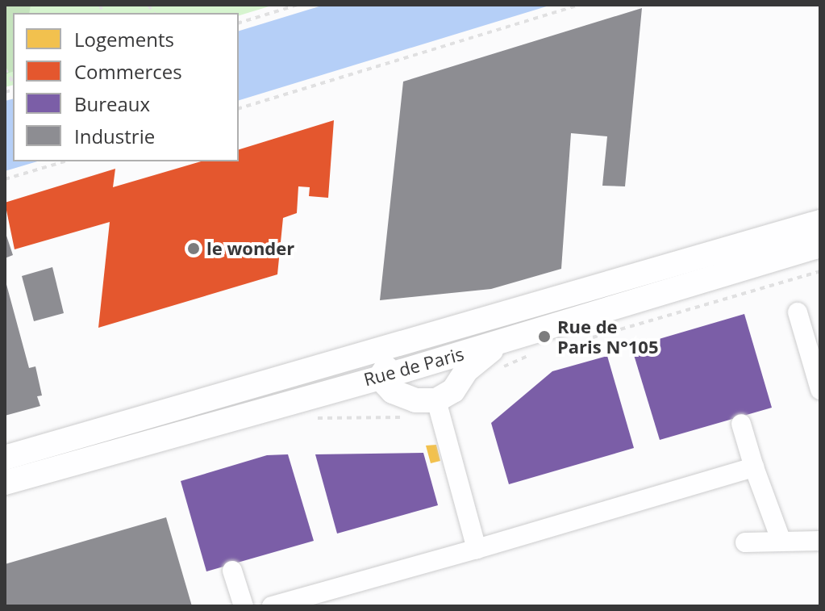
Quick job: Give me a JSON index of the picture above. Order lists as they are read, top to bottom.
{
  "streets": {
    "main road": ["Rue de Paris"]
  },
  "places": ["le wonder", "Rue de Paris N°105"],
  "legend": [
    "Logements",
    "Commerces",
    "Bureaux",
    "Industrie"
  ]
}
